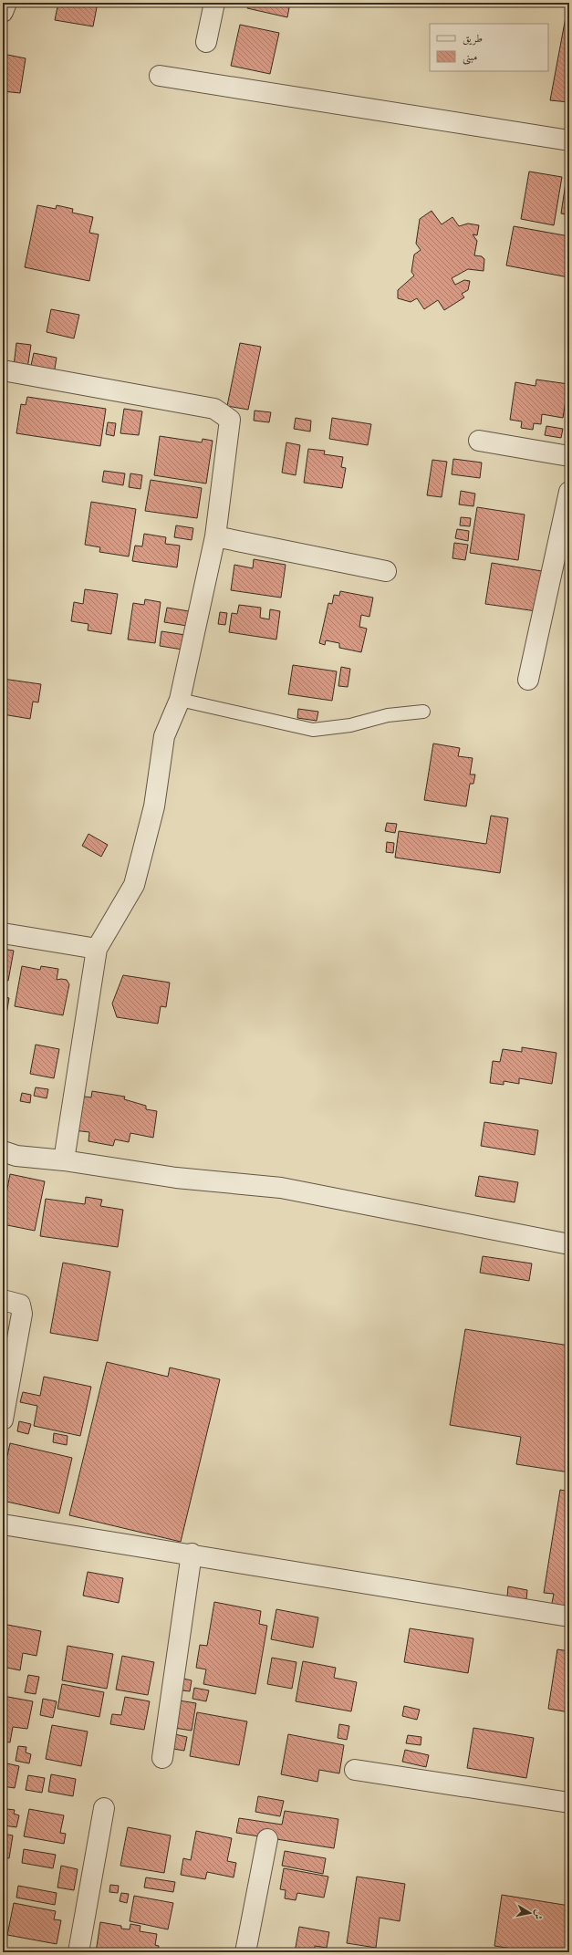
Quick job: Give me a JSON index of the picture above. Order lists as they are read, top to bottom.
{
  "legend": ["طريق", "مبنى"],
  "north": "right"
}
